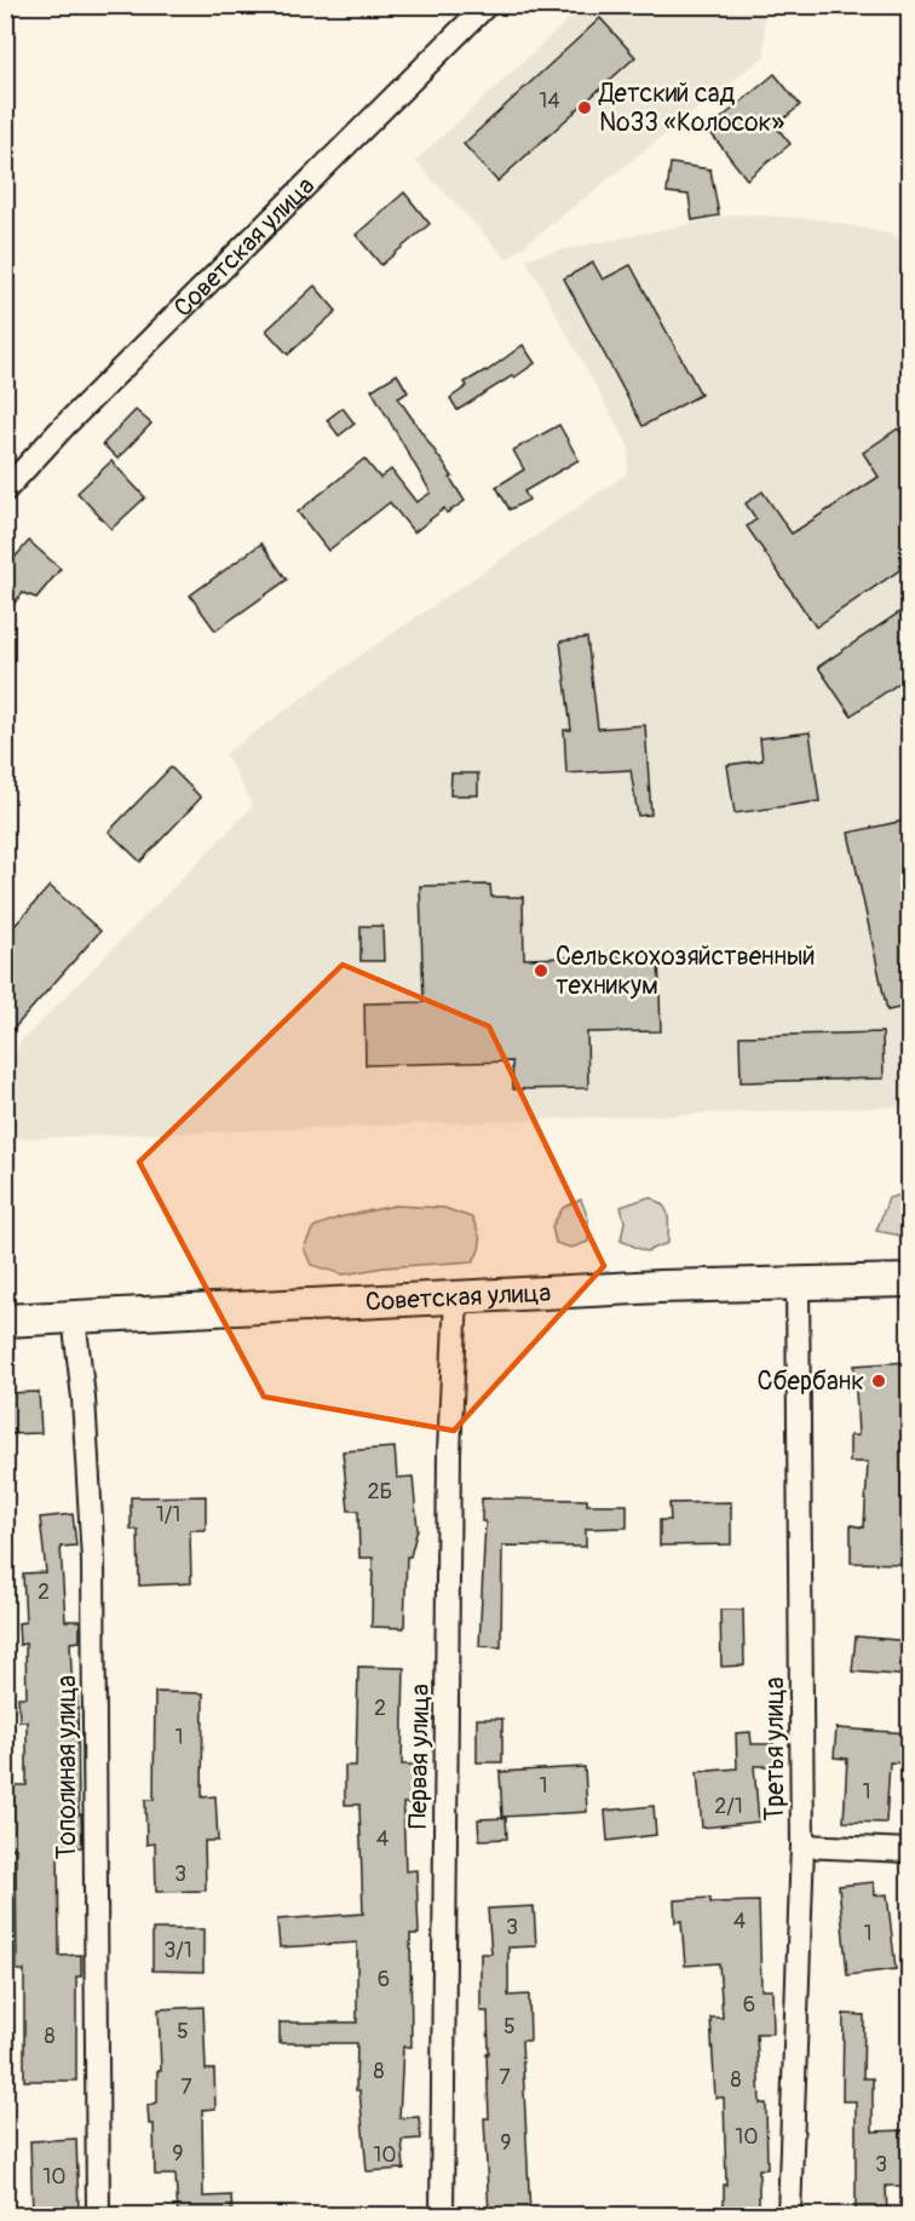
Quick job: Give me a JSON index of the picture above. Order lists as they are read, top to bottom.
{
  "streets": {
    "main road": ["Советская улица"],
    "street": ["Третья улица", "Первая улица", "Тополиная улица"]
  },
  "crossings": [
    ["Советская улица", "Третья улица"],
    ["Советская улица", "Первая улица"],
    ["Советская улица", "Тополиная улица"]
  ],
  "places": ["Детский сад №33 «Колосок»", "Сельскохозяйственный техникум", "Сбербанк"],
  "house_numbers": [
    "14",
    "2Б",
    "1/1",
    "2",
    "2",
    "1",
    "1",
    "1",
    "2/1",
    "4",
    "3",
    "4",
    "3",
    "1",
    "3/1",
    "6",
    "6",
    "5",
    "5",
    "8",
    "8",
    "7",
    "8",
    "7",
    "10",
    "9",
    "9",
    "10",
    "3",
    "10"
  ]
}
